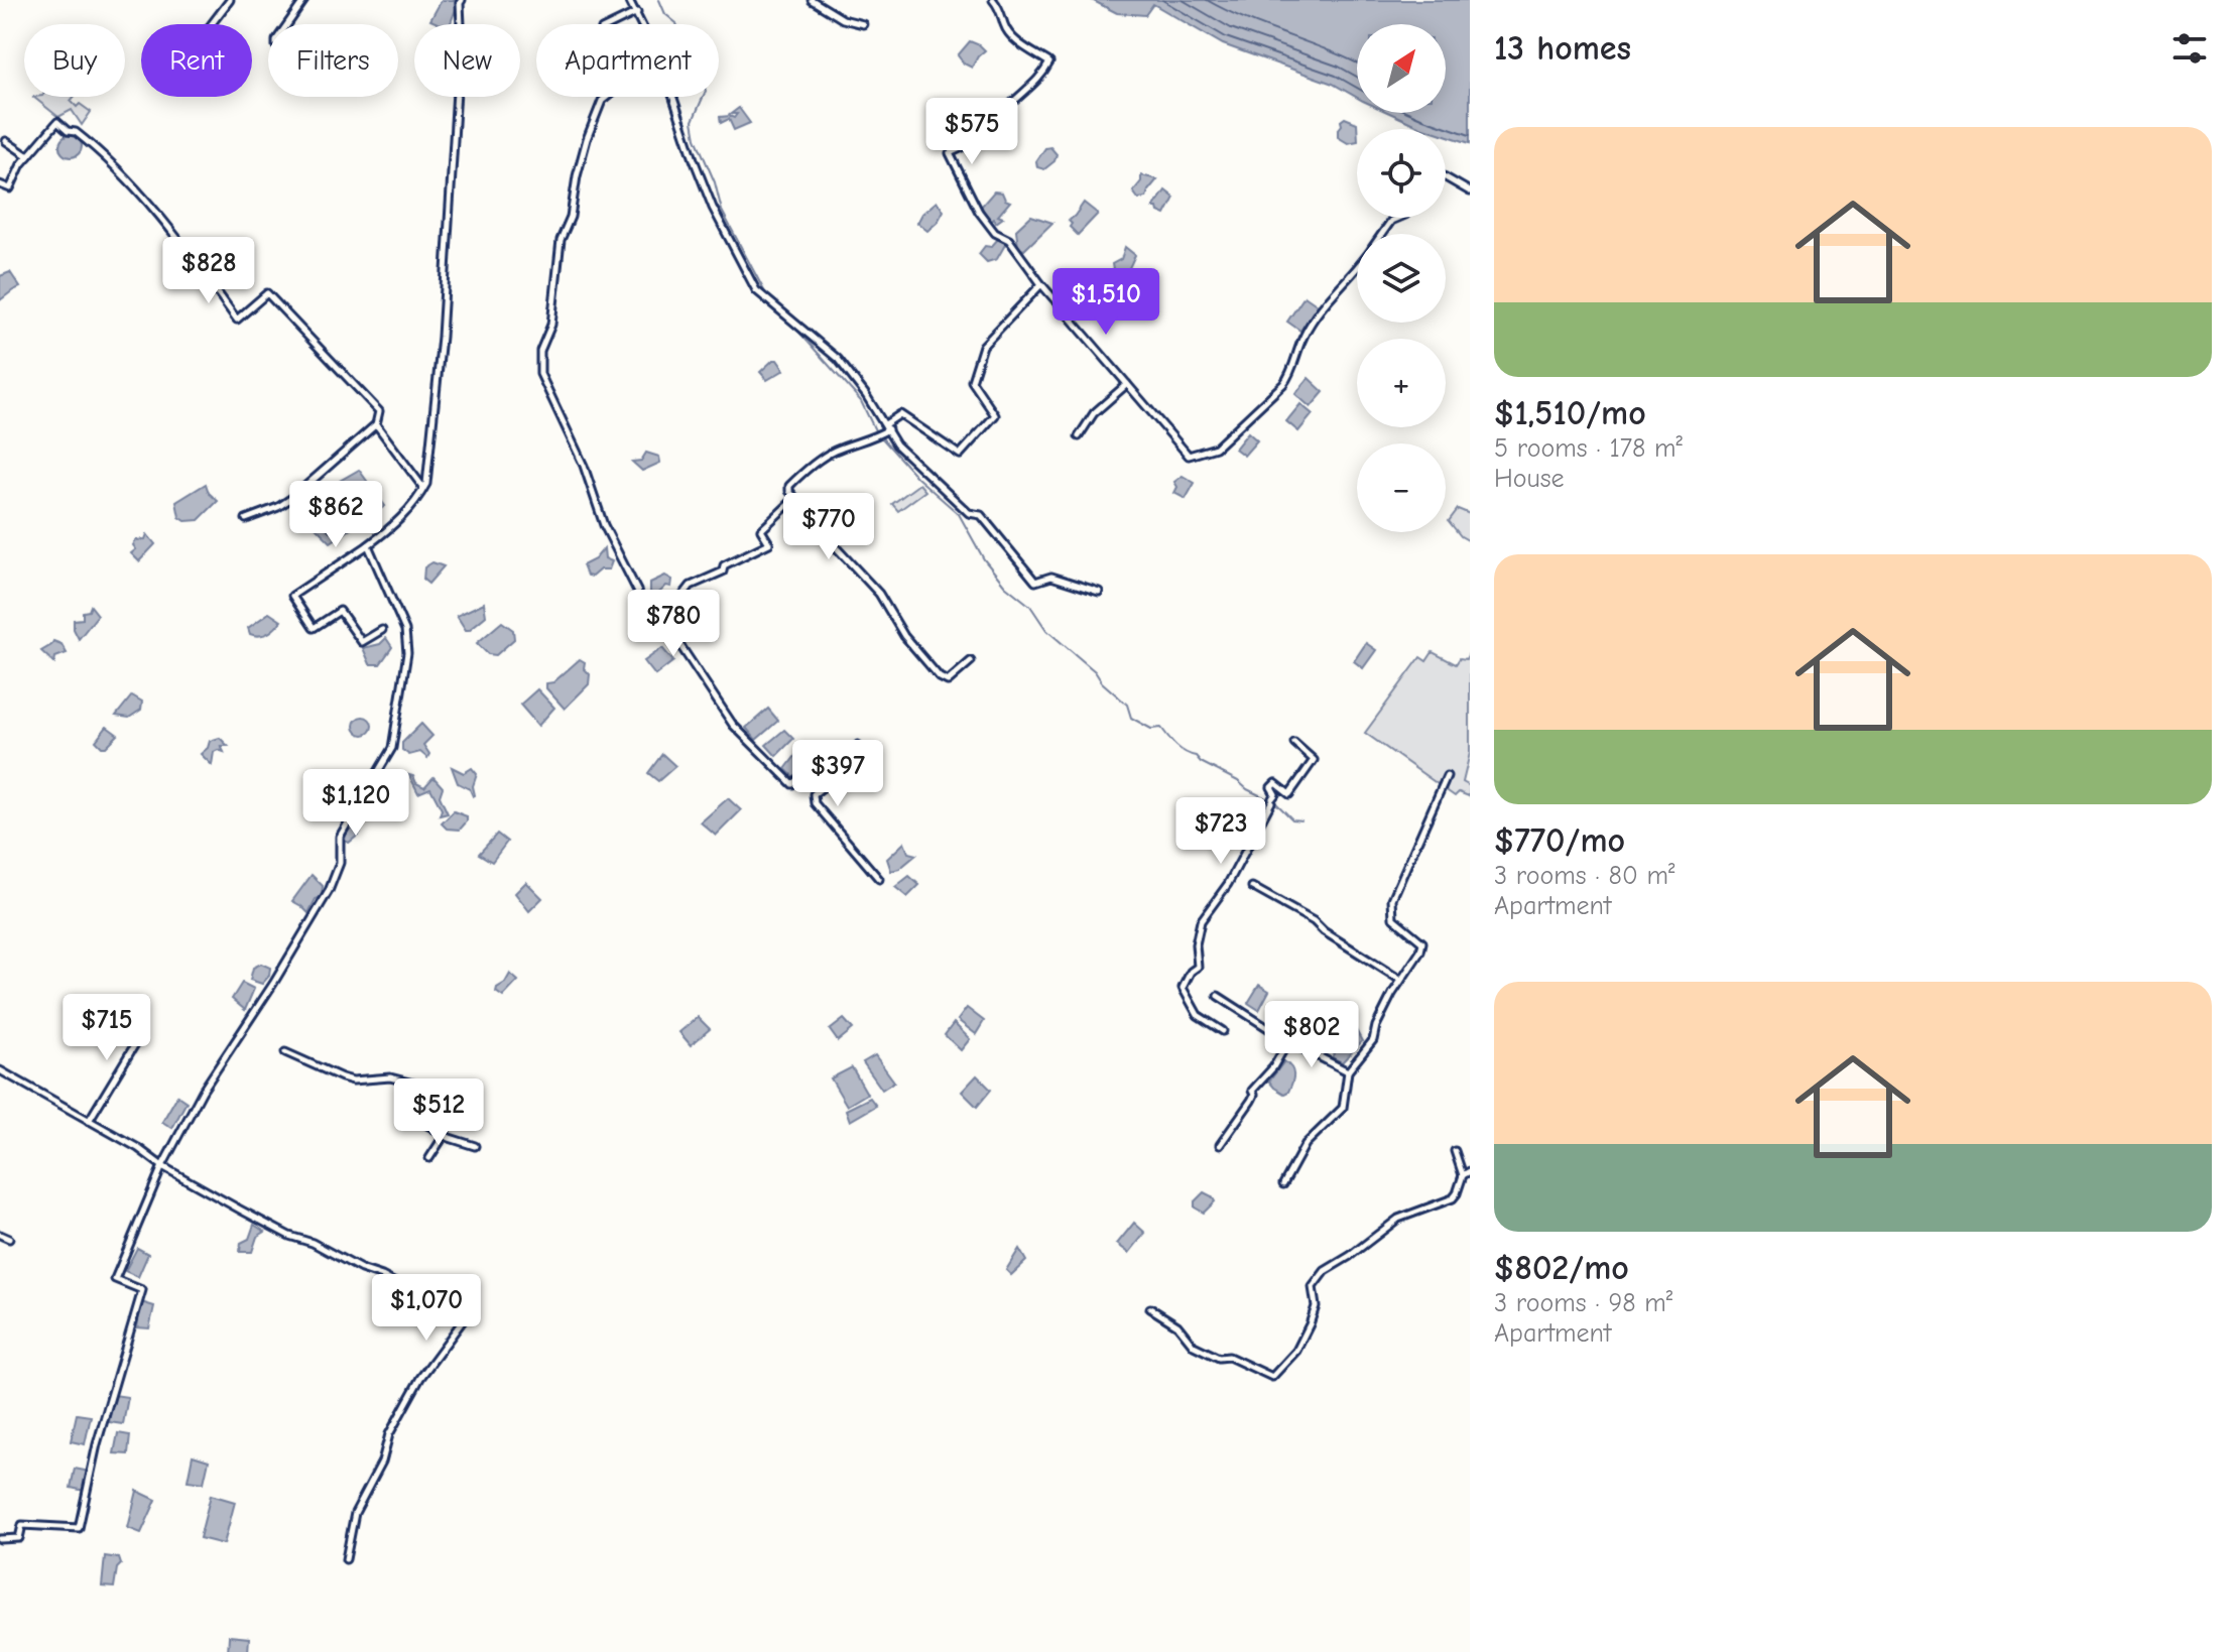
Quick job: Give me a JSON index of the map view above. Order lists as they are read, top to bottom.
{
  "north": "top right",
  "page": {
    "heading": "13 homes",
    "map_buttons": ["+", "−"],
    "chip": [
      "Buy",
      "Rent",
      "Filters",
      "New",
      "Apartment"
    ],
    "list": [
      {
        "name": "$1,510/mo",
        "note": "5 rooms · 178 m² · House"
      },
      {
        "name": "$770/mo",
        "note": "3 rooms · 80 m² · Apartment"
      },
      {
        "name": "$802/mo",
        "note": "3 rooms · 98 m² · Apartment"
      }
    ],
    "price": [
      "$575",
      "$828",
      "$1,510",
      "$862",
      "$770",
      "$780",
      "$397",
      "$1,120",
      "$723",
      "$715",
      "$802",
      "$512",
      "$1,070"
    ]
  }
}
